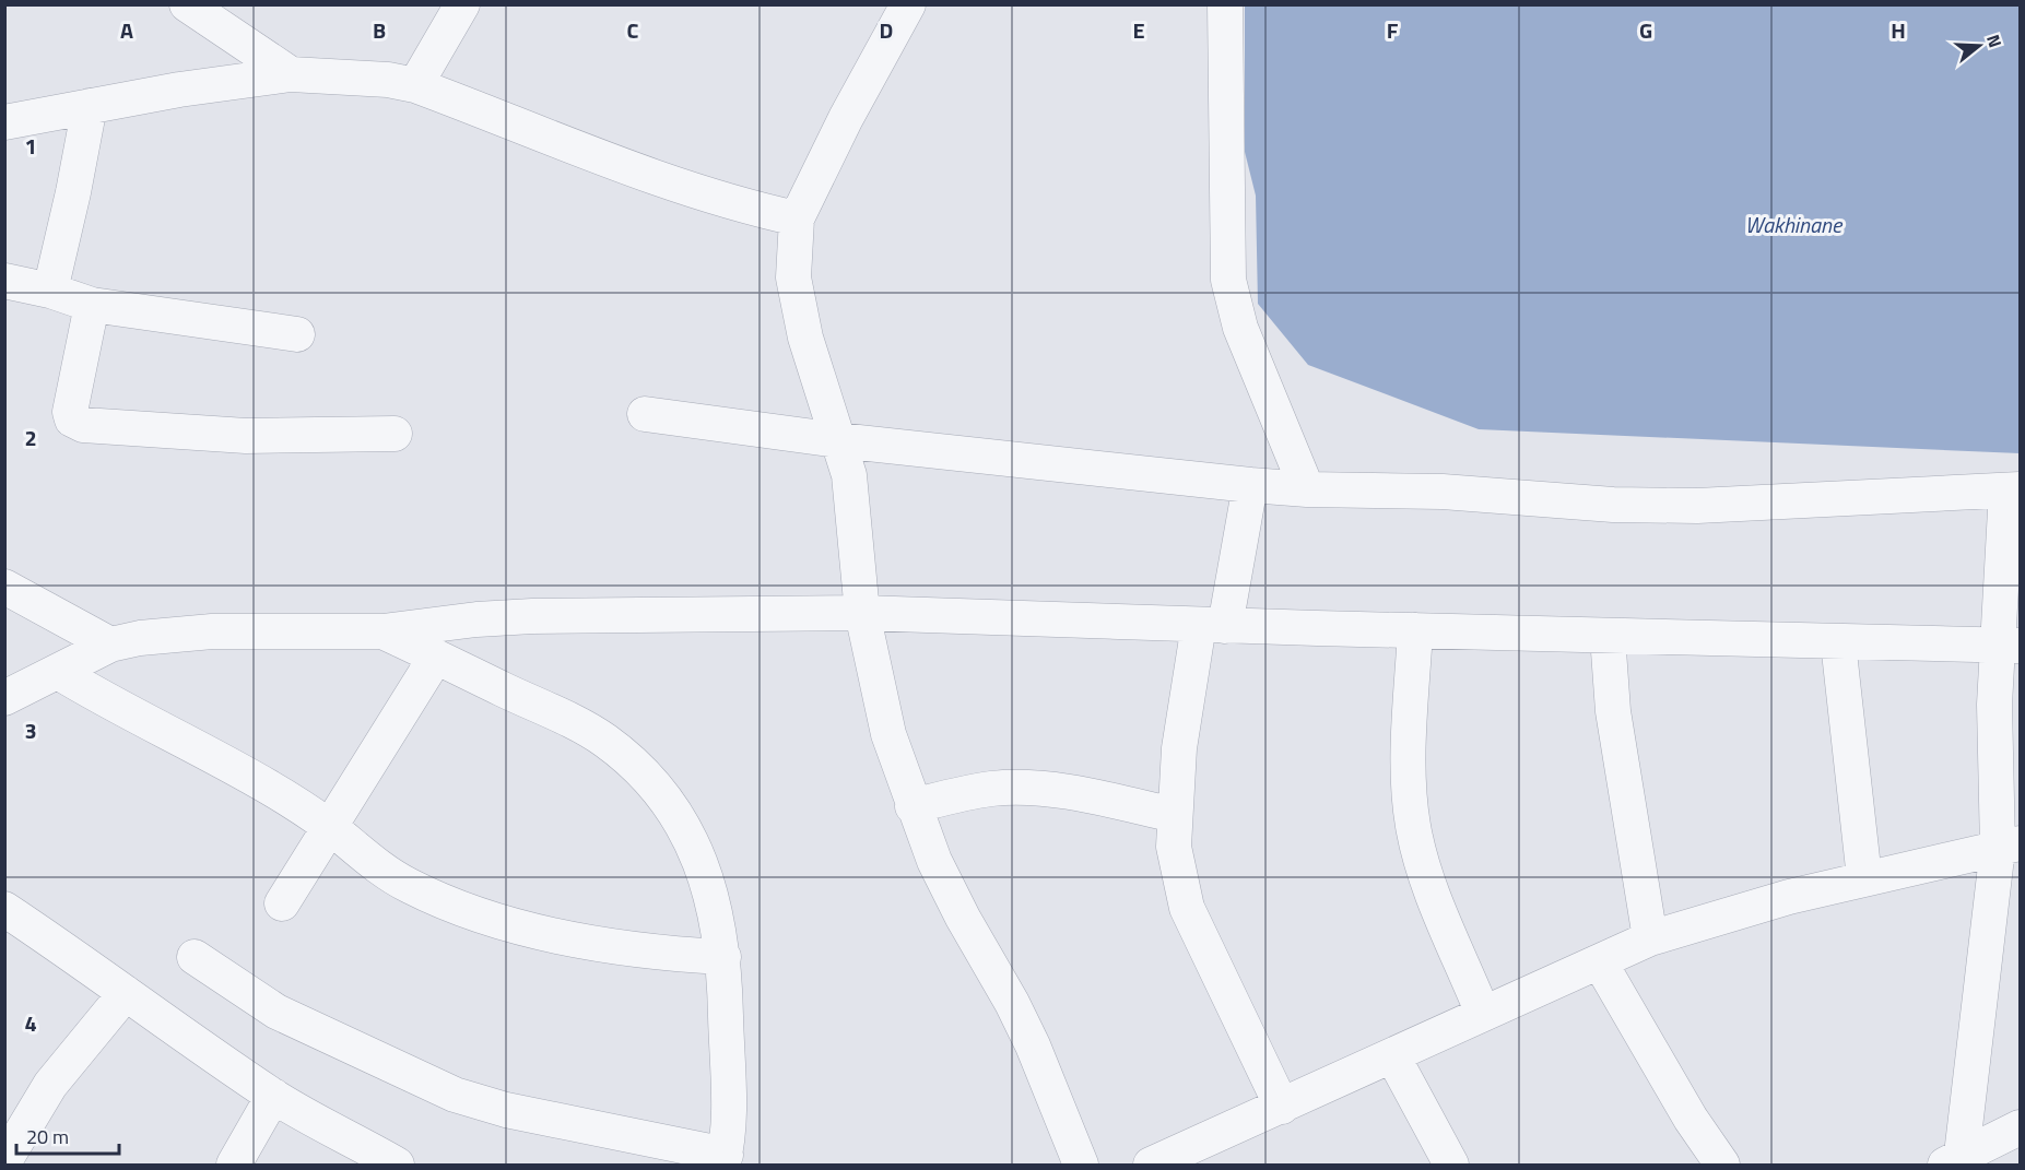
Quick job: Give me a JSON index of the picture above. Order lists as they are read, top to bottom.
{
  "water": ["Wakhinane"],
  "scale_bar": "20 m",
  "north": "right",
  "grid": {
    "columns": [
      "A",
      "B",
      "C",
      "D",
      "E",
      "F",
      "G",
      "H"
    ],
    "rows": [
      "1",
      "2",
      "3",
      "4"
    ]
  }
}
